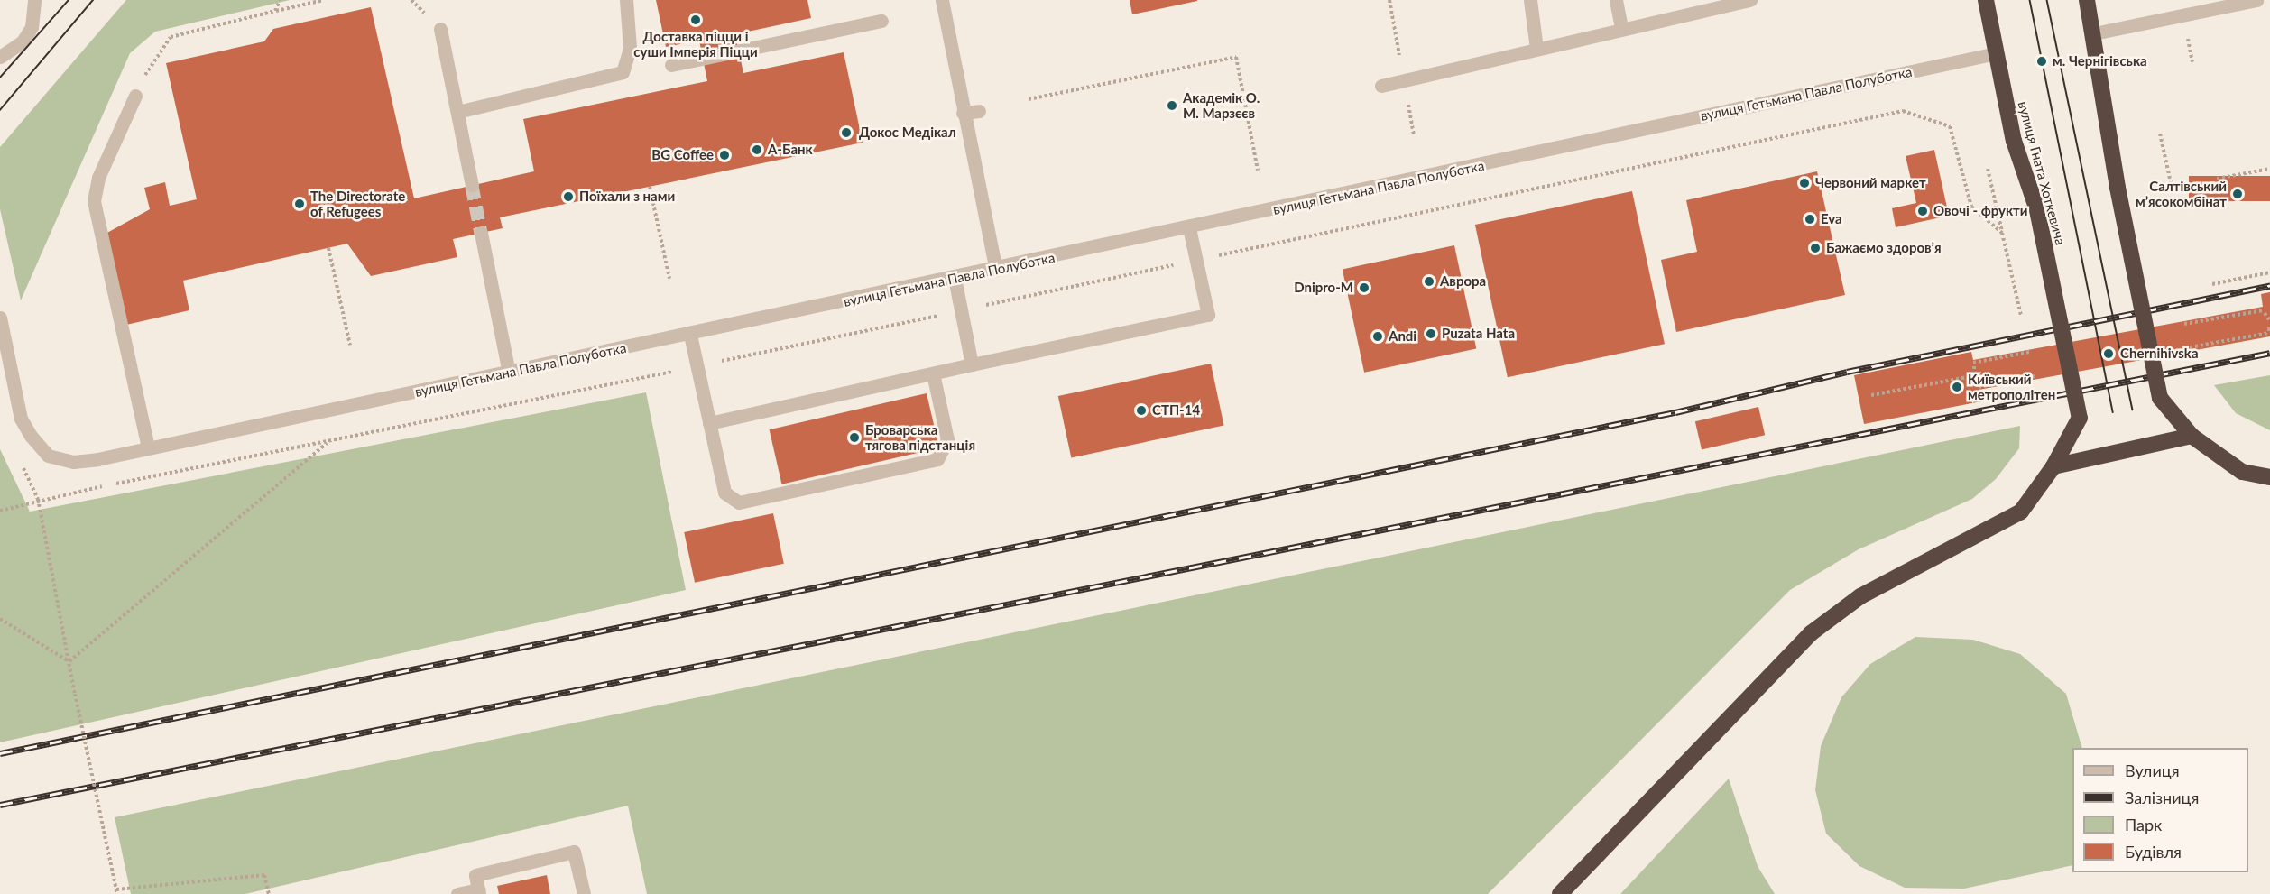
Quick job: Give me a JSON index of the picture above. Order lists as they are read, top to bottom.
{
  "streets": {
    "highway": ["вулиця Гната Хоткевича"],
    "street": ["вулиця Гетьмана Павла Полуботка"]
  },
  "crossings": [
    ["вулиця Гетьмана Павла Полуботка", "вулиця Гната Хоткевича"]
  ],
  "places": [
    "Доставка піцци і суши Імперія Піцци",
    "м. Чернігівська",
    "Академік О. М. Марзєєв",
    "Докос Медікал",
    "А-Банк",
    "BG Coffee",
    "Червоний маркет",
    "Салтівський мʼясокомбінат",
    "Поїхали з нами",
    "The Directorate of Refugees",
    "Овочі - фрукти",
    "Eva",
    "Бажаємо здоровʼя",
    "Аврора",
    "Dnipro-M",
    "Puzata Hata",
    "Andi",
    "Chernihivska",
    "Київський метрополітен",
    "СТП-14",
    "Броварська тягова підстанція"
  ],
  "legend": [
    "Вулиця",
    "Залізниця",
    "Парк",
    "Будівля"
  ]
}
